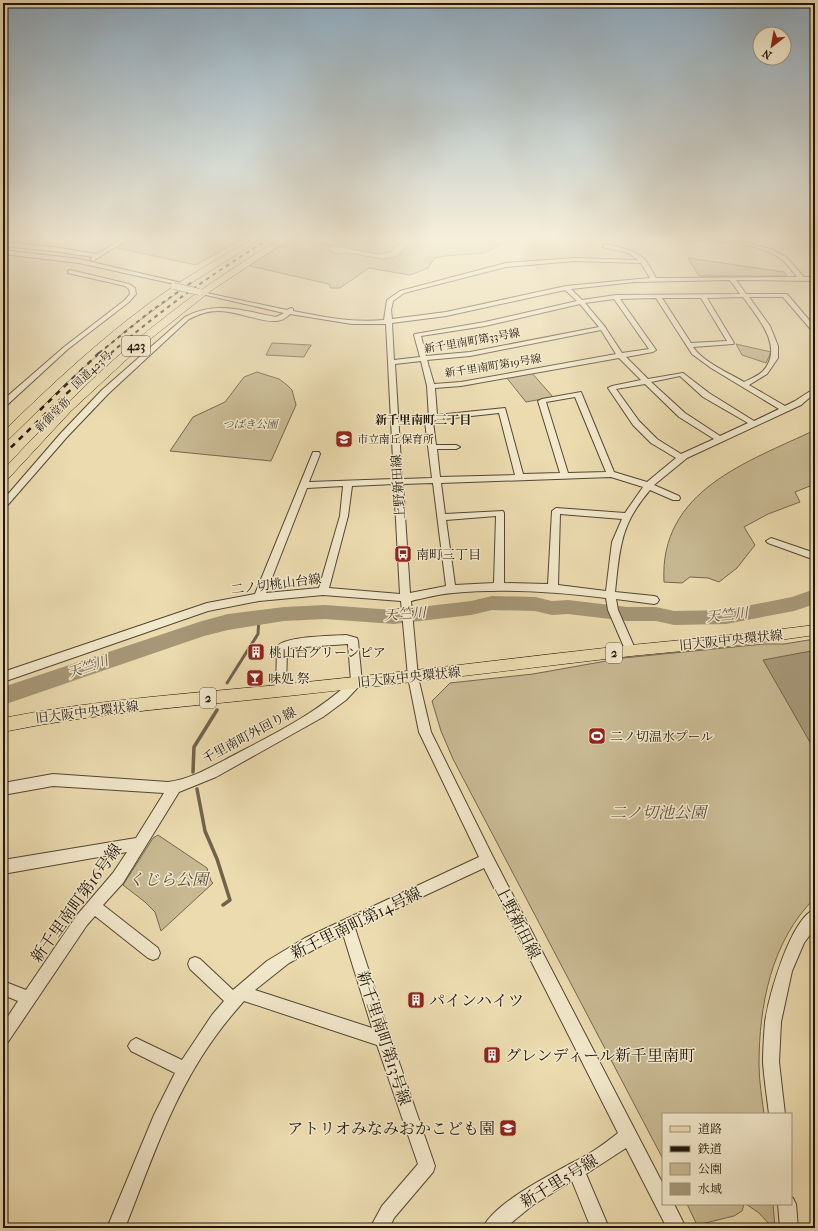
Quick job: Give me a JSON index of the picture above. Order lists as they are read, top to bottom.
{
  "streets": {
    "highway": ["423", "国道423号", "新御堂筋"],
    "main road": ["旧大阪中央環状線", "2"],
    "street": [
      "新千里南町第33号線",
      "新千里南町第19号線",
      "上野新田線",
      "二ノ切桃山台線",
      "千里南町外回り線",
      "新千里南町第16号線",
      "新千里南町第14号線",
      "新千里南町第13号線",
      "新千里5号線"
    ]
  },
  "crossings": [
    ["新千里南町第33号線", "新千里南町第19号線"],
    ["新千里南町第33号線", "上野新田線"],
    ["上野新田線", "二ノ切桃山台線"],
    ["上野新田線", "旧大阪中央環状線"],
    ["上野新田線", "新千里南町第14号線"],
    ["上野新田線", "新千里5号線"],
    ["旧大阪中央環状線", "千里南町外回り線"],
    ["千里南町外回り線", "新千里南町第16号線"],
    ["新千里南町第14号線", "新千里南町第13号線"]
  ],
  "districts": ["新千里南町三丁目"],
  "water": ["天竺川"],
  "parks": ["つばき公園", "二ノ切池公園", "くじら公園"],
  "places": {
    "school or university": ["市立南丘保育所", "アトリオみなみおかこども園"],
    "bus stop": ["南町三丁目"],
    "building": ["桃山台グリーンピア", "パインハイツ", "グレンディール新千里南町"],
    "bar": ["味処 祭"],
    "sports": ["二ノ切温水プール"]
  },
  "legend": [
    "道路",
    "鉄道",
    "公園",
    "水域"
  ],
  "north": "bottom left"
}
